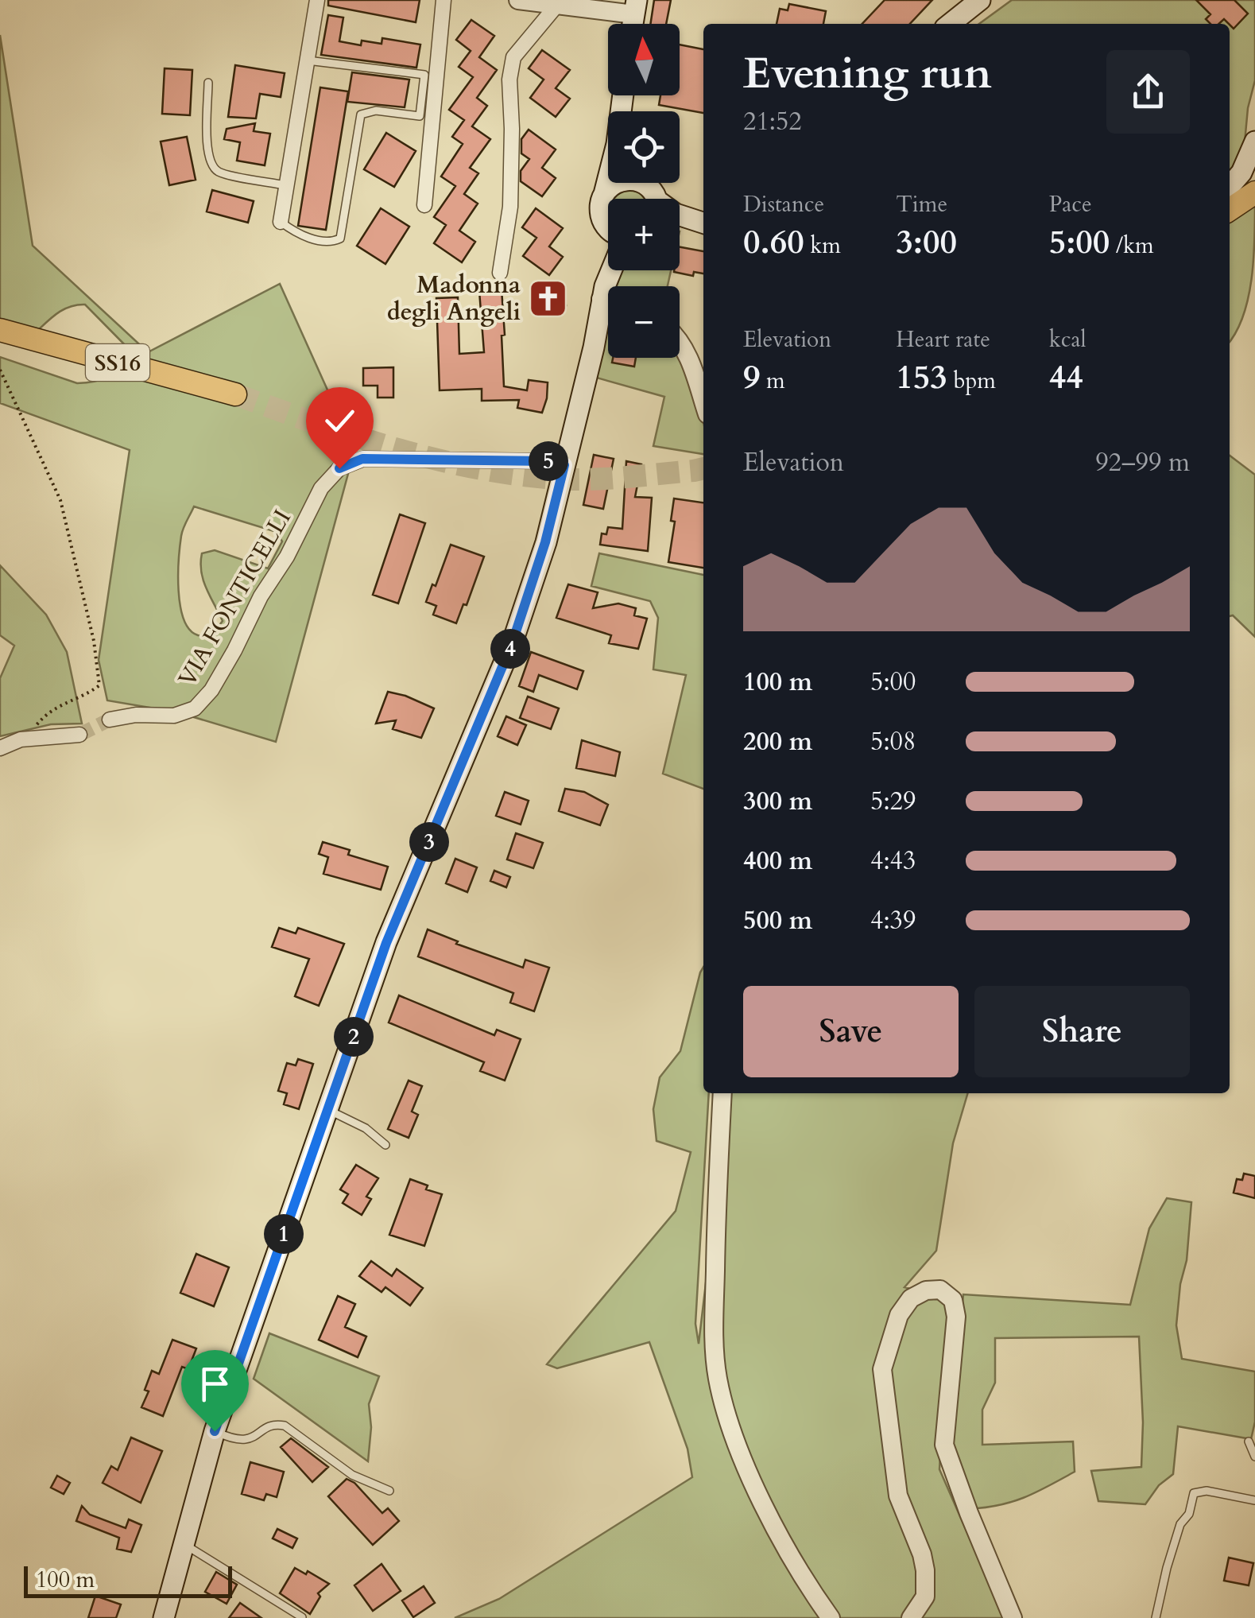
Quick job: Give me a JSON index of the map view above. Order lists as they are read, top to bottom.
{
  "streets": {
    "main road": ["SS16"],
    "street": ["VIA FONTICELLI"]
  },
  "places": {
    "church": ["Madonna degli Angeli"]
  },
  "scale_bar": "100 m",
  "north": "top",
  "page": {
    "map_buttons": ["+", "−"],
    "heading": ["Evening run", "21:52"],
    "stats": [
      ["Distance", "0.60 km"],
      ["Time", "3:00"],
      ["Pace", "5:00 /km"],
      ["Elevation", "9 m"],
      ["Heart rate", "153 bpm"],
      ["kcal", "44"]
    ],
    "chart": ["Elevation", "92–99 m"],
    "pins": [
      "5",
      "4",
      "3",
      "2",
      "1"
    ],
    "list": [
      {
        "name": "100 m",
        "note": "5:00"
      },
      {
        "name": "200 m",
        "note": "5:08"
      },
      {
        "name": "300 m",
        "note": "5:29"
      },
      {
        "name": "400 m",
        "note": "4:43"
      },
      {
        "name": "500 m",
        "note": "4:39"
      }
    ],
    "buttons": ["Save", "Share"],
    "scale": "100 m"
  }
}
